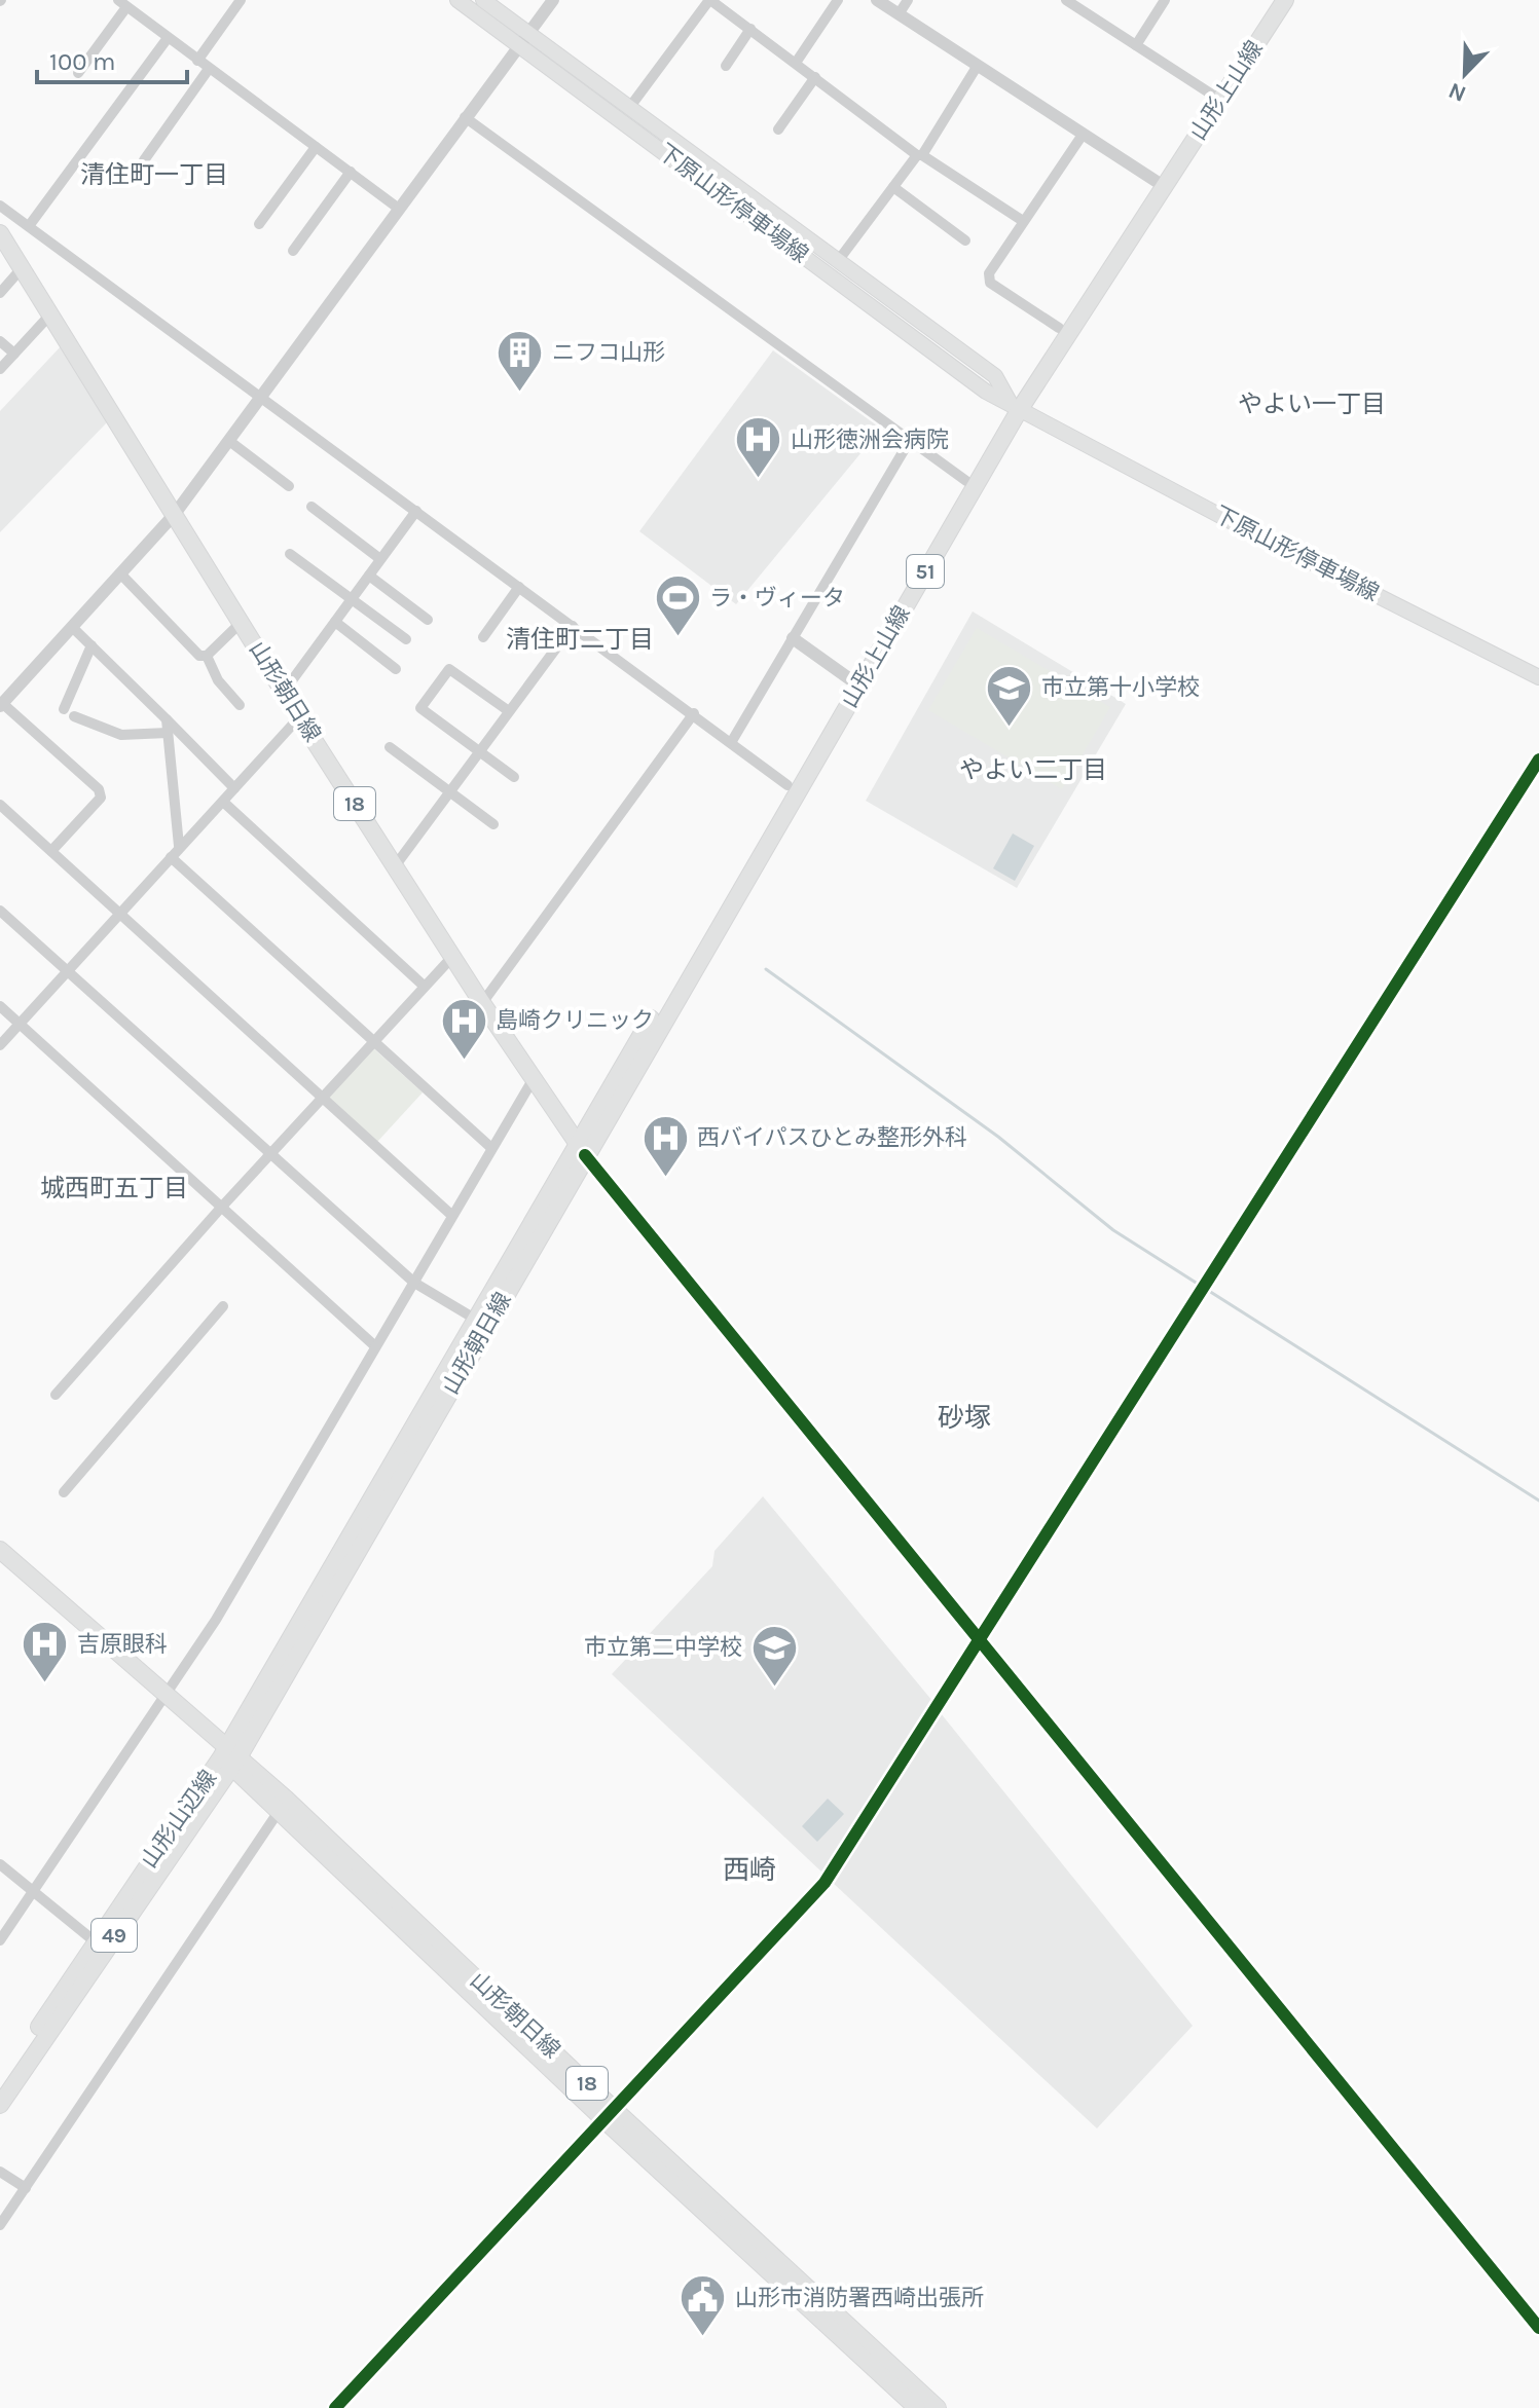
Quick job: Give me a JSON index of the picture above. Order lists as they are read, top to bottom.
{
  "streets": {
    "main road": [
      "山形上山線",
      "下原山形停車場線",
      "51",
      "山形朝日線",
      "18",
      "山形山辺線",
      "49"
    ]
  },
  "crossings": [
    ["山形上山線", "下原山形停車場線"],
    ["山形上山線", "山形朝日線"],
    ["山形朝日線", "山形山辺線"]
  ],
  "districts": [
    "清住町一丁目",
    "やよい一丁目",
    "清住町二丁目",
    "やよい二丁目",
    "城西町五丁目",
    "砂塚",
    "西崎"
  ],
  "places": {
    "building": ["ニフコ山形"],
    "hospital": [
      "山形徳洲会病院",
      "島崎クリニック",
      "西バイパスひとみ整形外科",
      "吉原眼科"
    ],
    "sports": ["ラ・ヴィータ"],
    "school or university": ["市立第十小学校", "市立第二中学校"],
    "public building": ["山形市消防署西崎出張所"]
  },
  "scale_bar": "100 m",
  "north": "bottom left"
}
